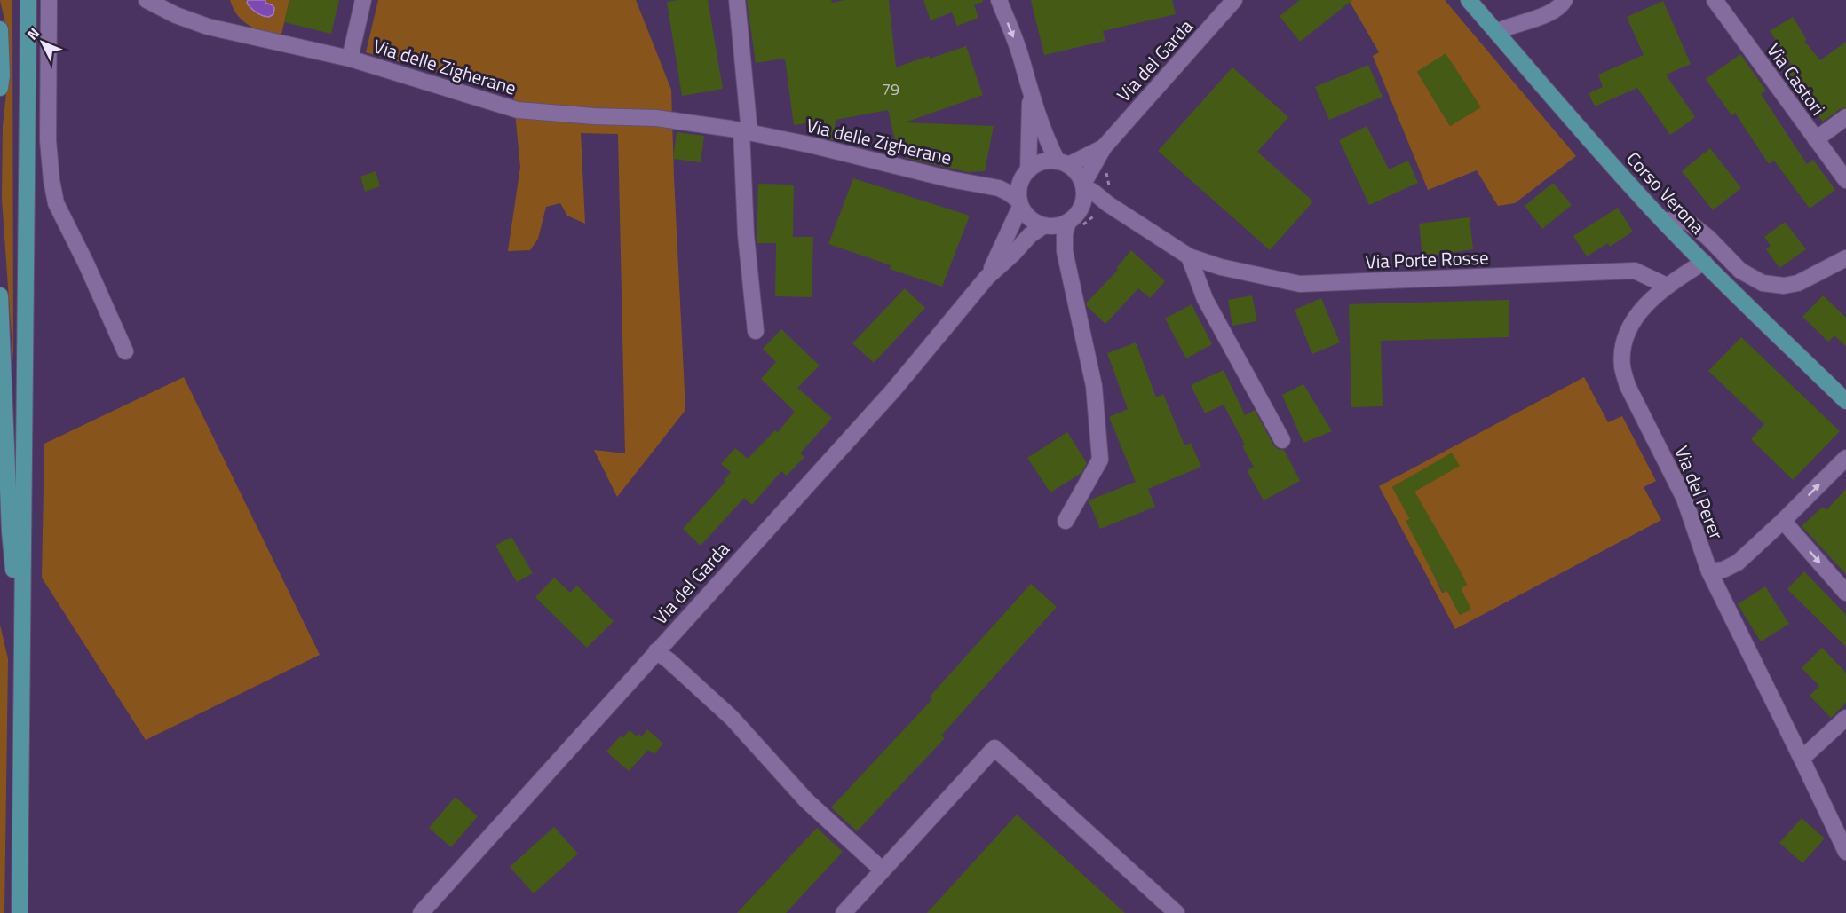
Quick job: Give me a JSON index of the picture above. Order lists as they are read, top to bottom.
{
  "streets": {
    "main road": ["Corso Verona"],
    "street": [
      "Via del Garda",
      "Via delle Zigherane",
      "Via Castori",
      "Via Porte Rosse",
      "Via del Perer"
    ]
  },
  "crossings": [
    ["Via del Garda", "Via delle Zigherane"],
    ["Via del Garda", "Via Porte Rosse"],
    ["Via delle Zigherane", "Via Porte Rosse"],
    ["Corso Verona", "Via del Perer"],
    ["Via Porte Rosse", "Via del Perer"]
  ],
  "house_numbers": ["79"],
  "north": "top left"
}
